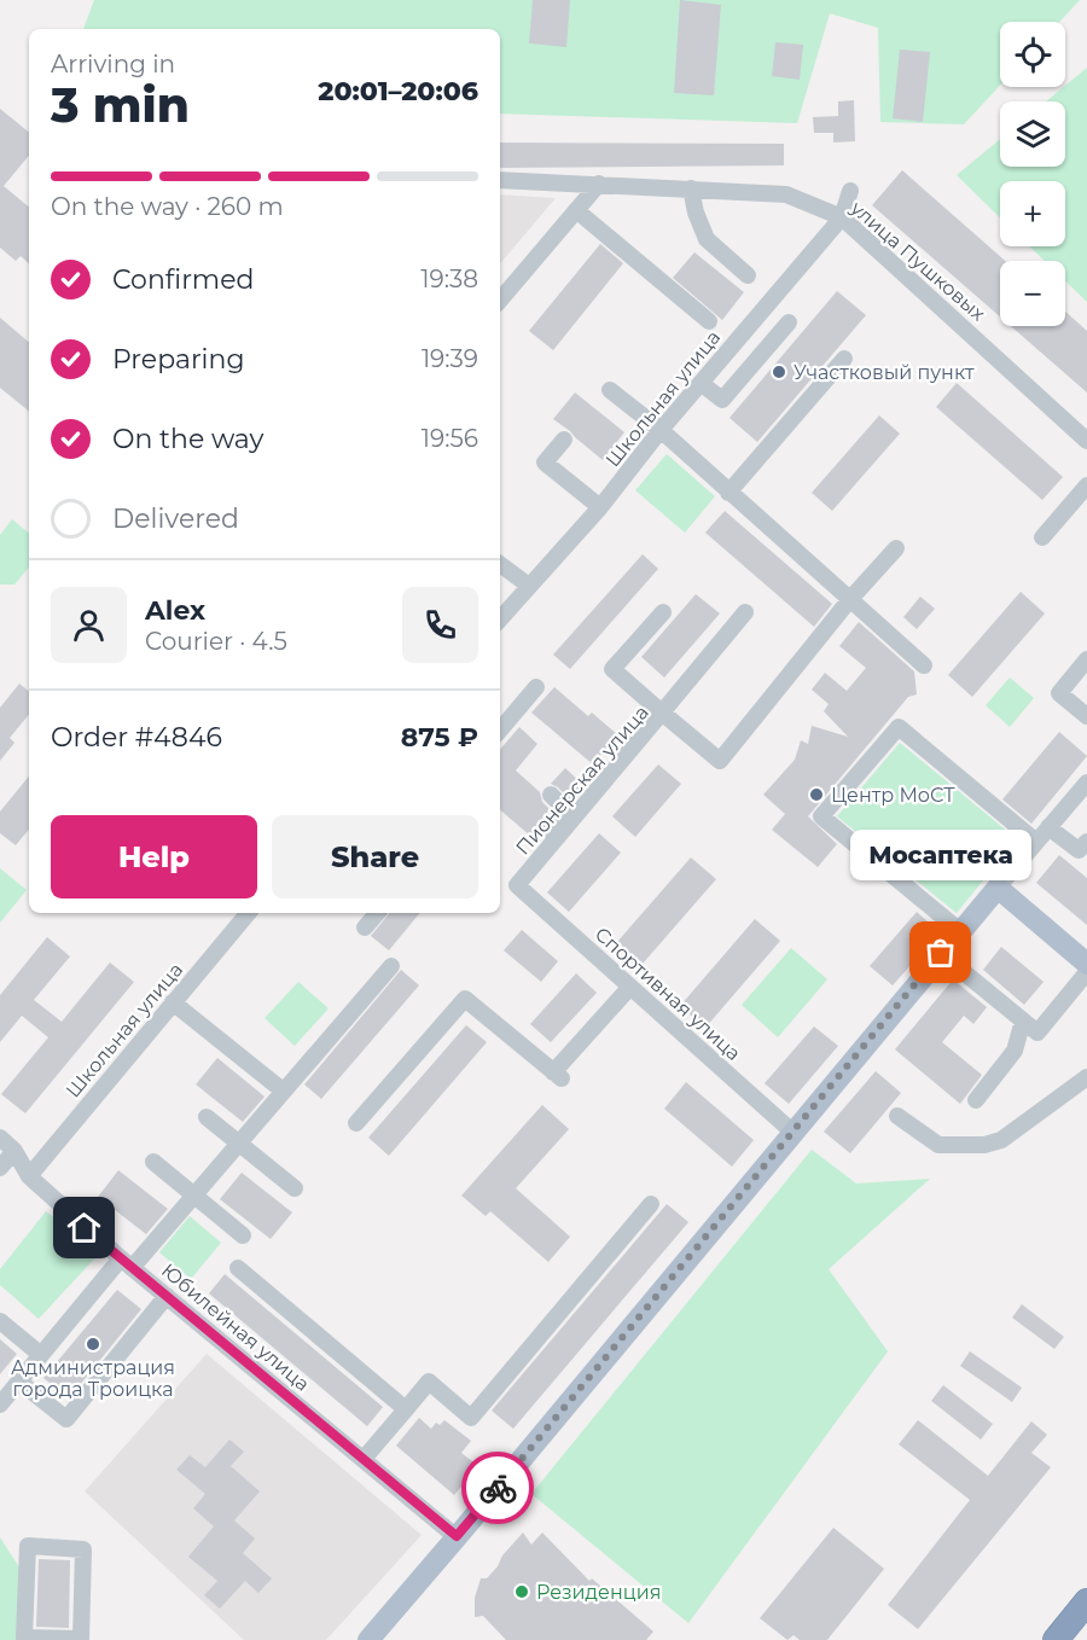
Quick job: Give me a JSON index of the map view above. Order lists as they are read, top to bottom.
{
  "streets": {
    "street": [
      "улица Пушковых",
      "Школьная улица",
      "Пионерская улица",
      "Спортивная улица",
      "Юбилейная улица"
    ]
  },
  "crossings": [
    ["улица Пушковых", "Школьная улица"],
    ["Школьная улица", "Юбилейная улица"],
    ["Пионерская улица", "Спортивная улица"]
  ],
  "places": [
    "Участковый пункт",
    "Центр МоСТ",
    "Мосаптека",
    "Администрация города Троицка",
    "Резиденция"
  ],
  "page": {
    "map_buttons": ["+", "−"],
    "heading": ["3 min", "Arriving in", "20:01–20:06"],
    "panel": [
      "Alex",
      "Courier · 4.5",
      "Order #4846",
      "875 ₽"
    ],
    "bar": "On the way · 260 m",
    "list": [
      ["Confirmed", "19:38"],
      ["Preparing", "19:39"],
      ["On the way", "19:56"],
      "Delivered"
    ],
    "buttons": ["Help", "Share"],
    "bubble": "Мосаптека"
  }
}
